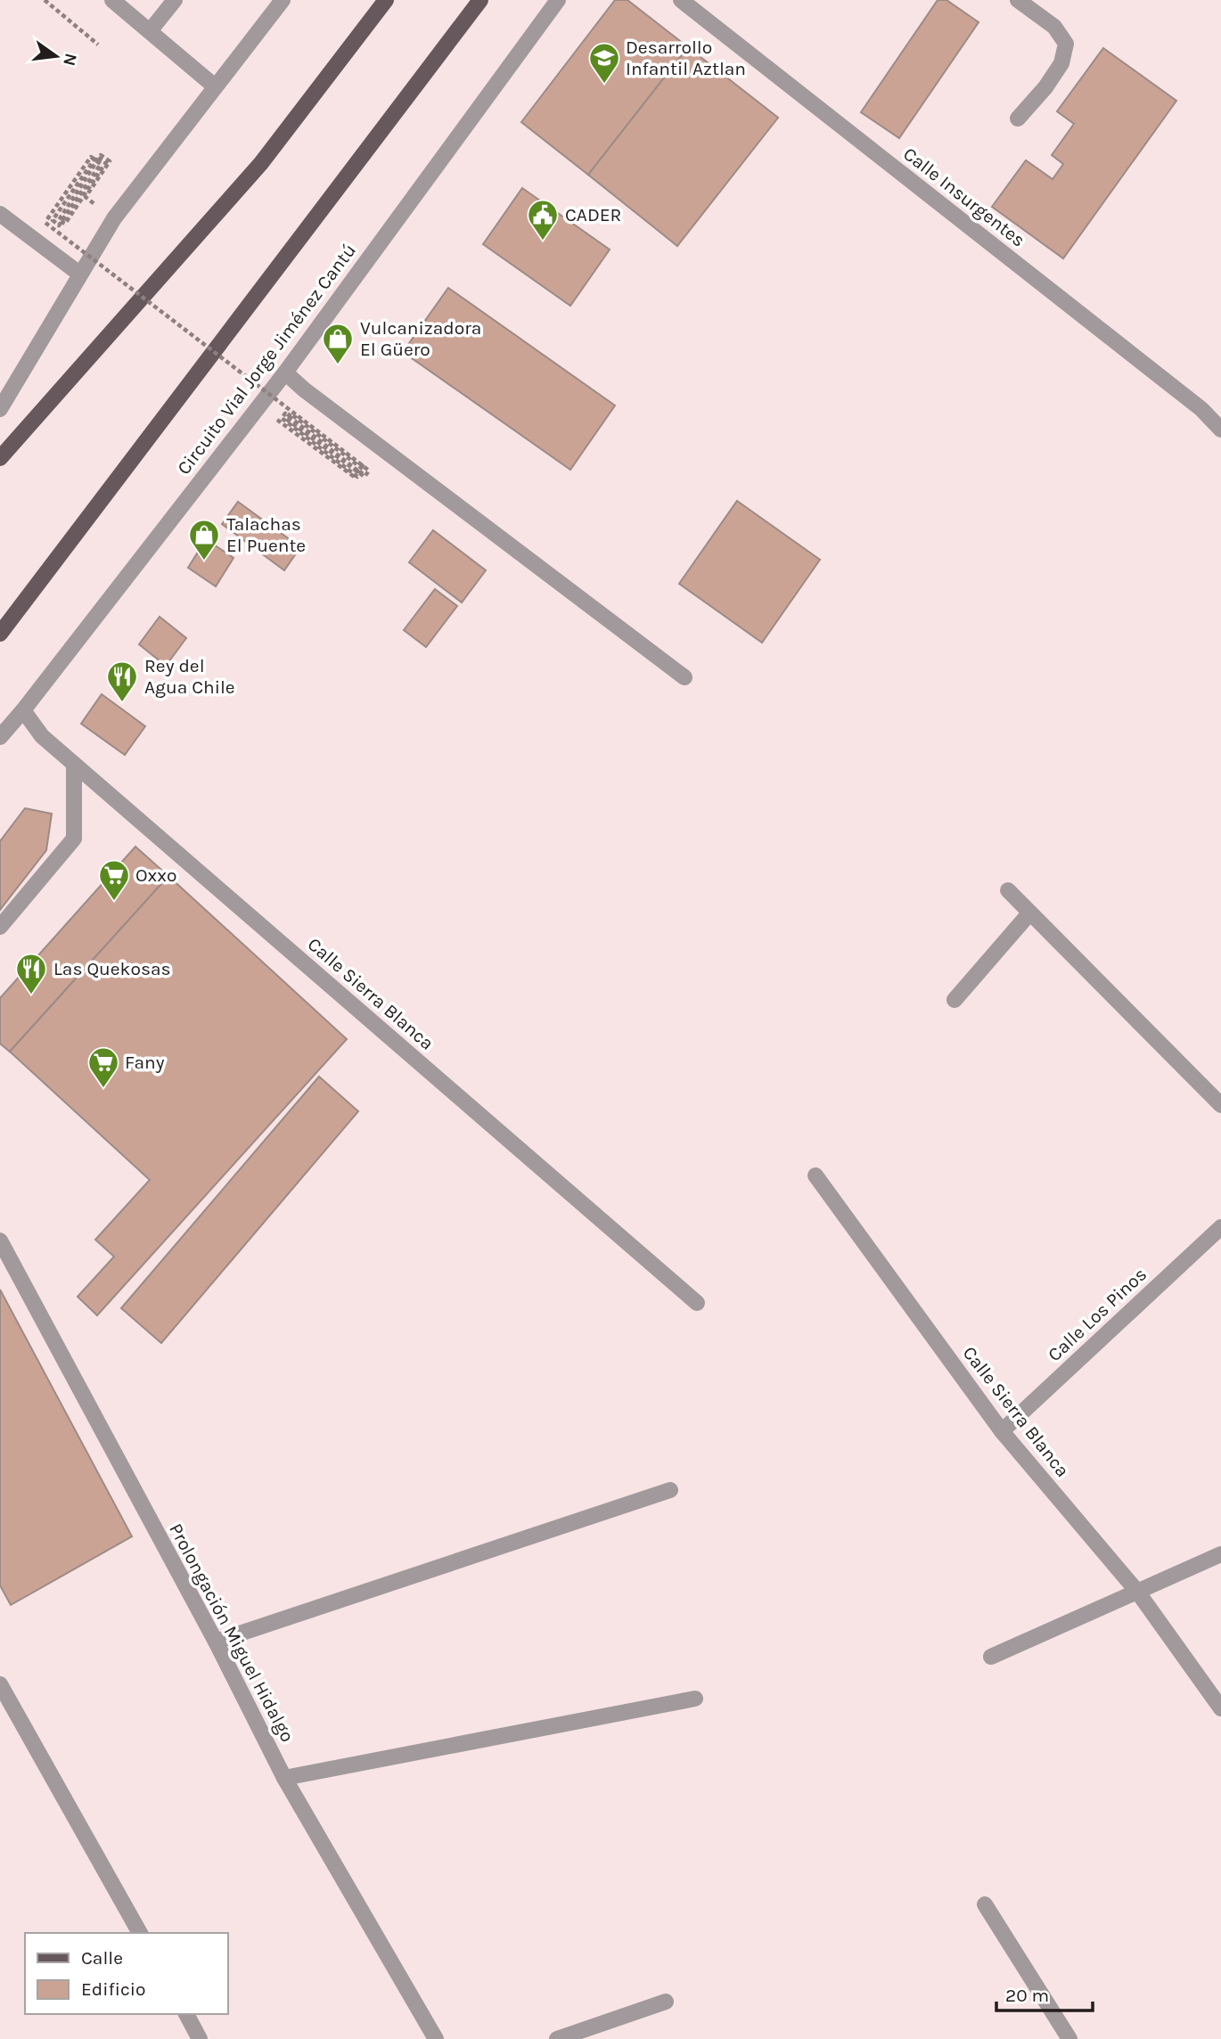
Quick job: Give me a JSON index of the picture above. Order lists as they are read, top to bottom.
{
  "streets": {
    "street": [
      "Calle Insurgentes",
      "Circuito Vial Jorge Jiménez Cantú",
      "Calle Sierra Blanca",
      "Calle Los Pinos",
      "Prolongación Miguel Hidalgo"
    ]
  },
  "crossings": [
    ["Circuito Vial Jorge Jiménez Cantú", "Calle Sierra Blanca"],
    ["Calle Sierra Blanca", "Calle Los Pinos"]
  ],
  "places": {
    "school or university": ["Desarrollo Infantil Aztlan"],
    "public building": ["CADER"],
    "shop": ["Vulcanizadora El Güero", "Talachas El Puente"],
    "restaurant": ["Rey del Agua Chile", "Las Quekosas"],
    "supermarket": ["Oxxo", "Fany"]
  },
  "legend": ["Calle", "Edificio"],
  "scale_bar": "20 m",
  "north": "right"
}
